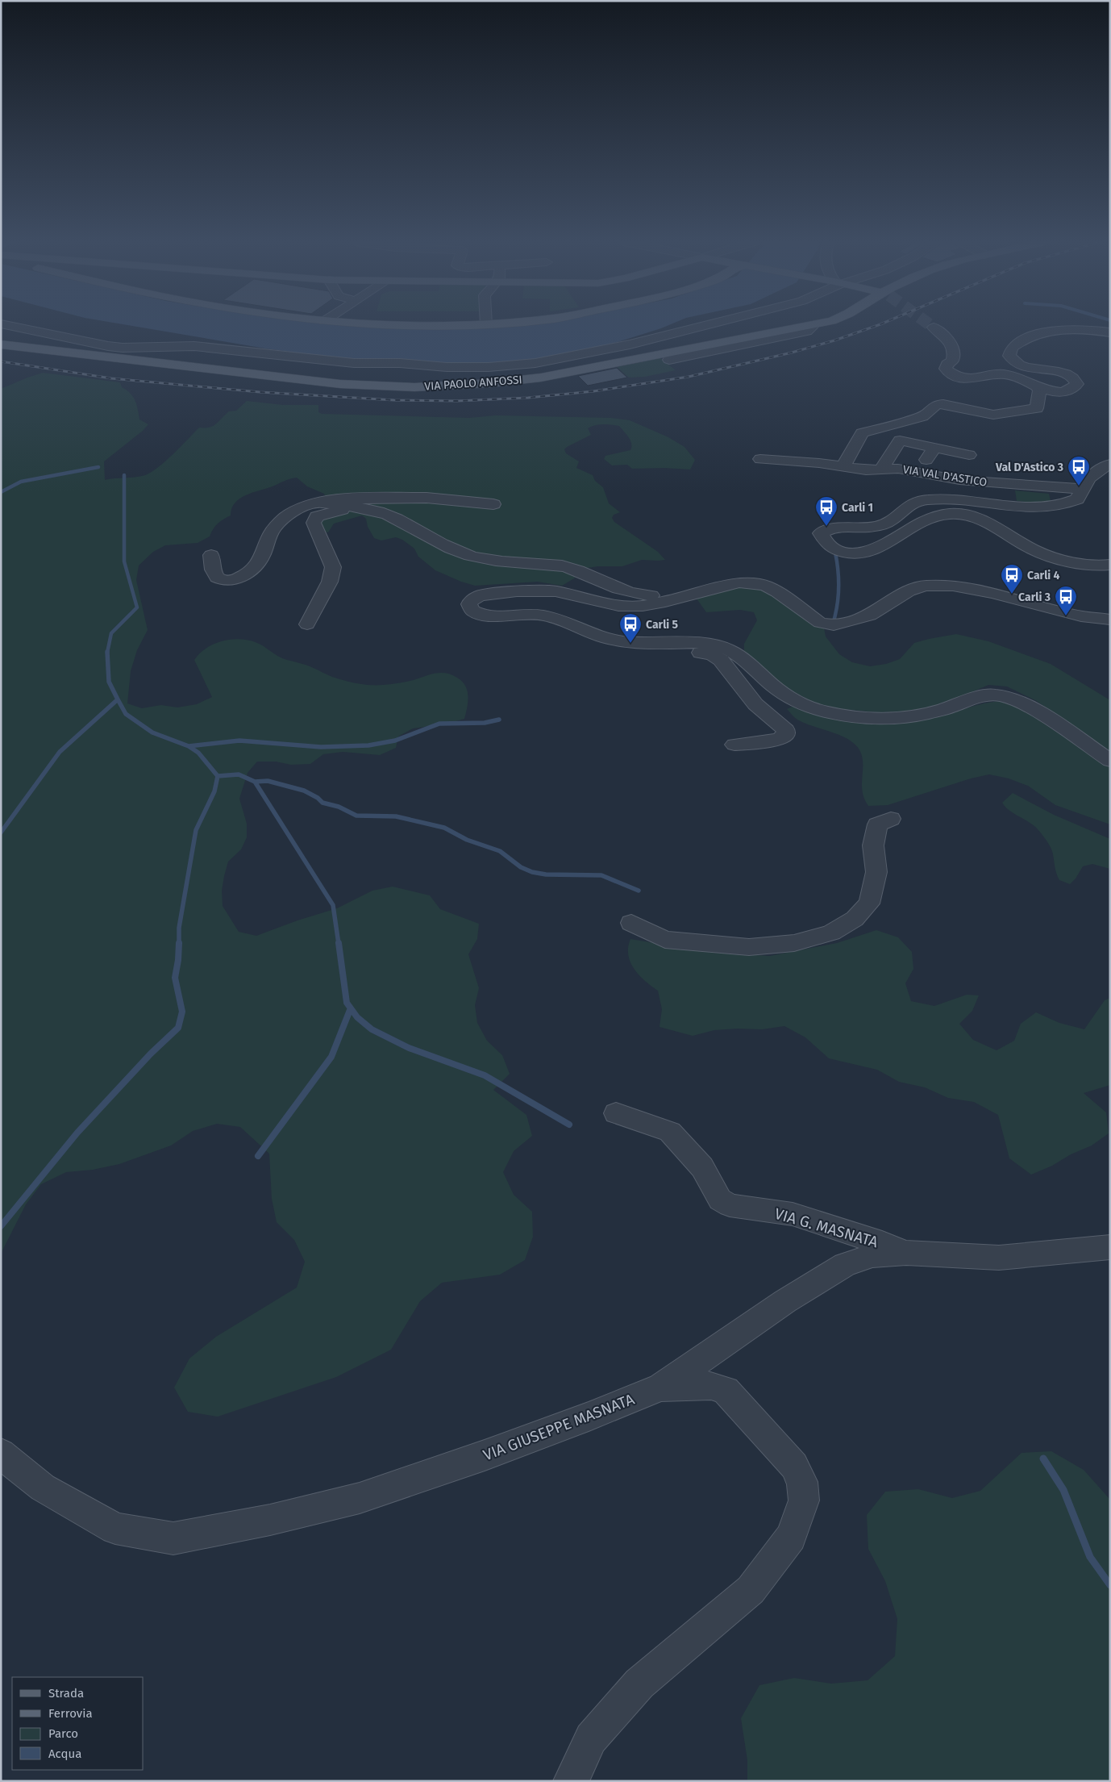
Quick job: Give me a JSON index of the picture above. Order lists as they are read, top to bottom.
{
  "streets": {
    "main road": ["VIA PAOLO ANFOSSI"],
    "street": ["VIA VAL D'ASTICO", "VIA G. MASNATA", "VIA GIUSEPPE MASNATA"]
  },
  "crossings": [
    ["VIA G. MASNATA", "VIA GIUSEPPE MASNATA"]
  ],
  "places": {
    "bus stop": [
      "Val D'Astico 3",
      "Carli 1",
      "Carli 4",
      "Carli 3",
      "Carli 5"
    ]
  },
  "legend": [
    "Strada",
    "Ferrovia",
    "Parco",
    "Acqua"
  ]
}
